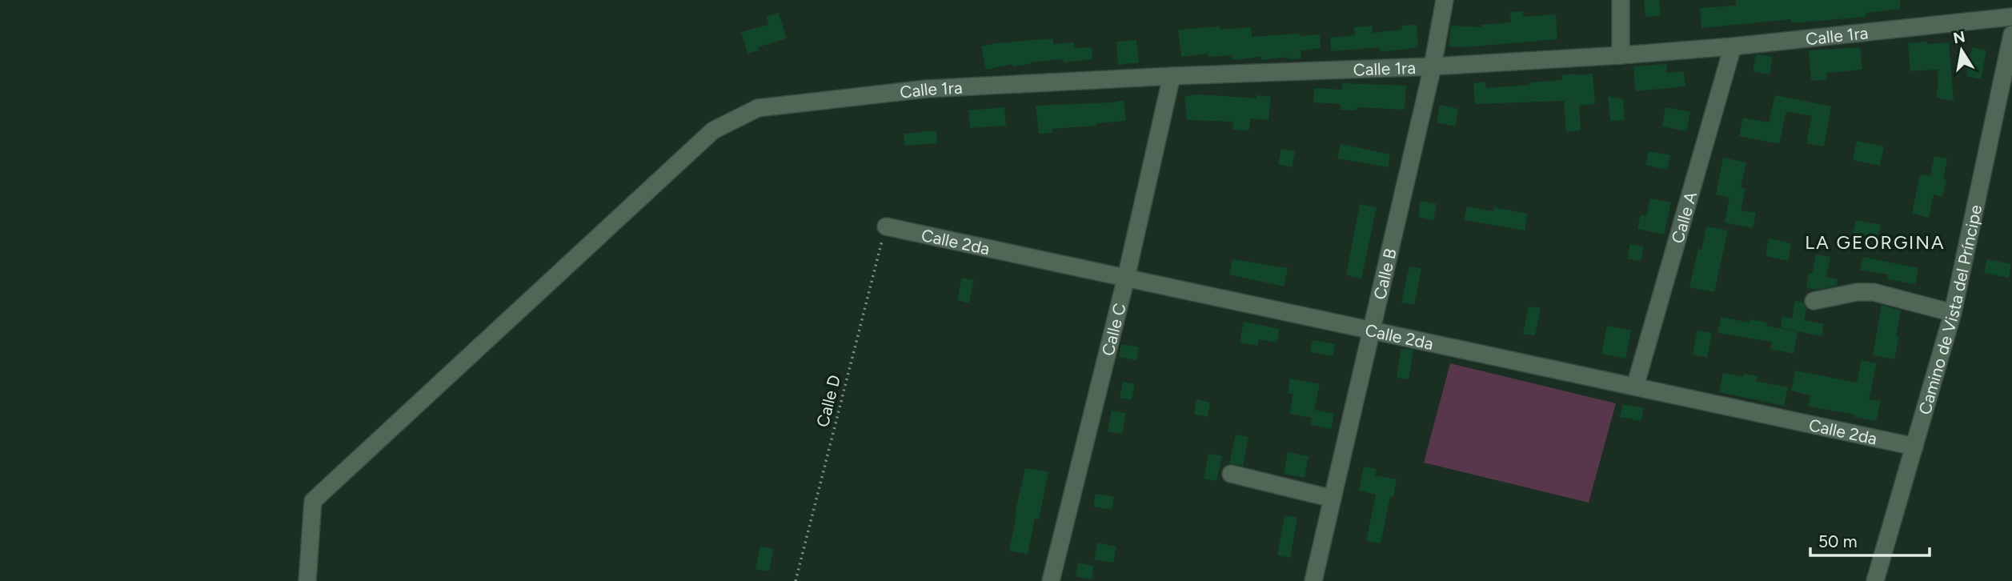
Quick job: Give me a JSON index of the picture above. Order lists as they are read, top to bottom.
{
  "streets": {
    "street": [
      "Calle 1ra",
      "Calle A",
      "Calle 2da",
      "Calle B",
      "Camino de Vista del Príncipe",
      "Calle C"
    ],
    "path": ["Calle D"]
  },
  "crossings": [
    ["Calle 1ra", "Calle A"],
    ["Calle 1ra", "Calle B"],
    ["Calle 1ra", "Calle C"],
    ["Calle A", "Calle 2da"],
    ["Calle 2da", "Calle B"],
    ["Calle 2da", "Camino de Vista del Príncipe"],
    ["Calle 2da", "Calle C"],
    ["Calle 2da", "Calle D"]
  ],
  "districts": ["LA GEORGINA"],
  "scale_bar": "50 m",
  "north": "top"
}
